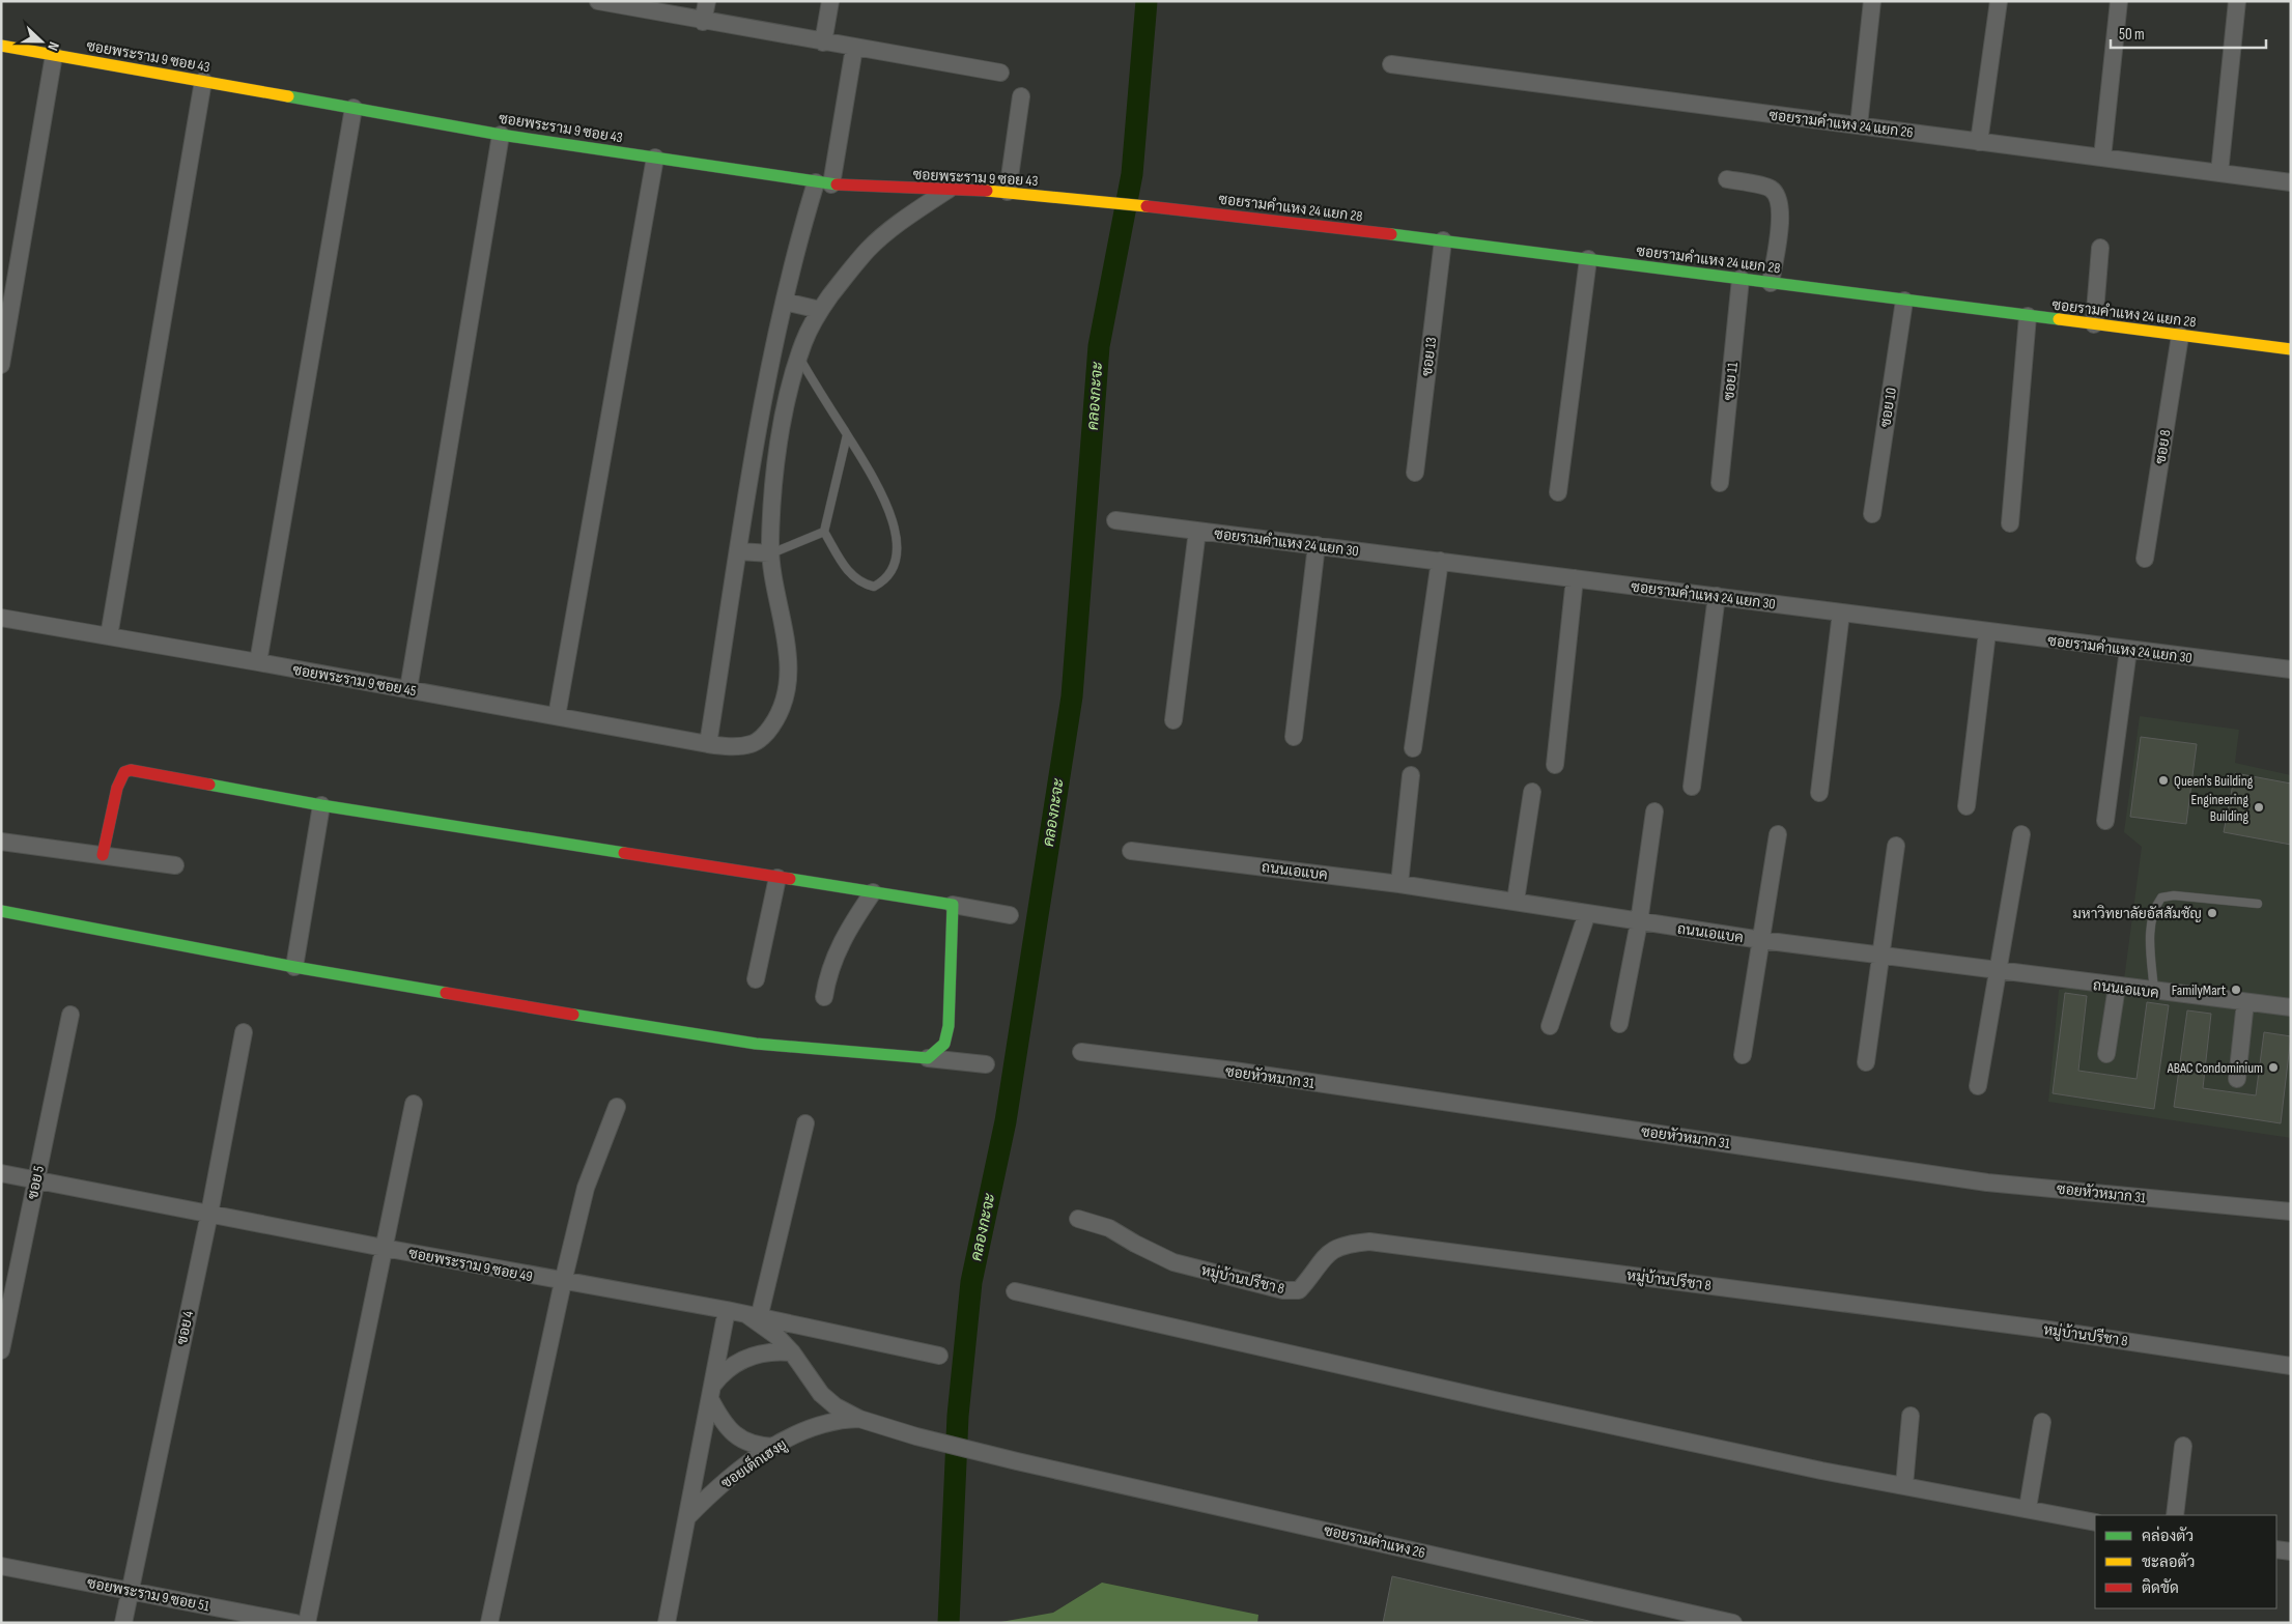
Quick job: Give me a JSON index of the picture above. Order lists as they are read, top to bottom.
{
  "streets": {
    "street": [
      "ซอยพระราม 9 ซอย 43",
      "ซอยรามคำแหง 24 แยก 26",
      "ซอยรามคำแหง 24 แยก 28",
      "ซอย 13",
      "ซอย 11",
      "ซอย 10",
      "ซอย 8",
      "ซอยรามคำแหง 24 แยก 30",
      "ซอยพระราม 9 ซอย 45",
      "ถนนเอแบค",
      "ซอยหัวหมาก 31",
      "ซอย 5",
      "ซอยพระราม 9 ซอย 49",
      "หมู่บ้านปรีชา 8",
      "ซอย 4",
      "ซอยเต็กเฮงยู",
      "ซอยรามคำแหง 26",
      "ซอยพระราม 9 ซอย 51"
    ]
  },
  "crossings": [
    ["ซอยพระราม 9 ซอย 43", "ซอยรามคำแหง 24 แยก 28"],
    ["ซอยพระราม 9 ซอย 43", "ซอยพระราม 9 ซอย 45"],
    ["ซอยรามคำแหง 24 แยก 28", "ซอย 13"],
    ["ซอยรามคำแหง 24 แยก 28", "ซอย 11"],
    ["ซอยรามคำแหง 24 แยก 28", "ซอย 10"],
    ["ซอยรามคำแหง 24 แยก 28", "ซอย 8"],
    ["ซอย 5", "ซอยพระราม 9 ซอย 49"],
    ["ซอยพระราม 9 ซอย 49", "ซอย 4"],
    ["ซอยพระราม 9 ซอย 49", "ซอยเต็กเฮงยู"],
    ["ซอย 4", "ซอยพระราม 9 ซอย 51"],
    ["ซอยเต็กเฮงยู", "ซอยรามคำแหง 26"]
  ],
  "water": ["คลองกะจะ"],
  "places": [
    "Queen's Building",
    "Engineering Building",
    "มหาวิทยาลัยอัสสัมชัญ",
    "FamilyMart",
    "ABAC Condominium"
  ],
  "legend": ["คล่องตัว", "ชะลอตัว", "ติดขัด"],
  "scale_bar": "50 m",
  "north": "right"
}
